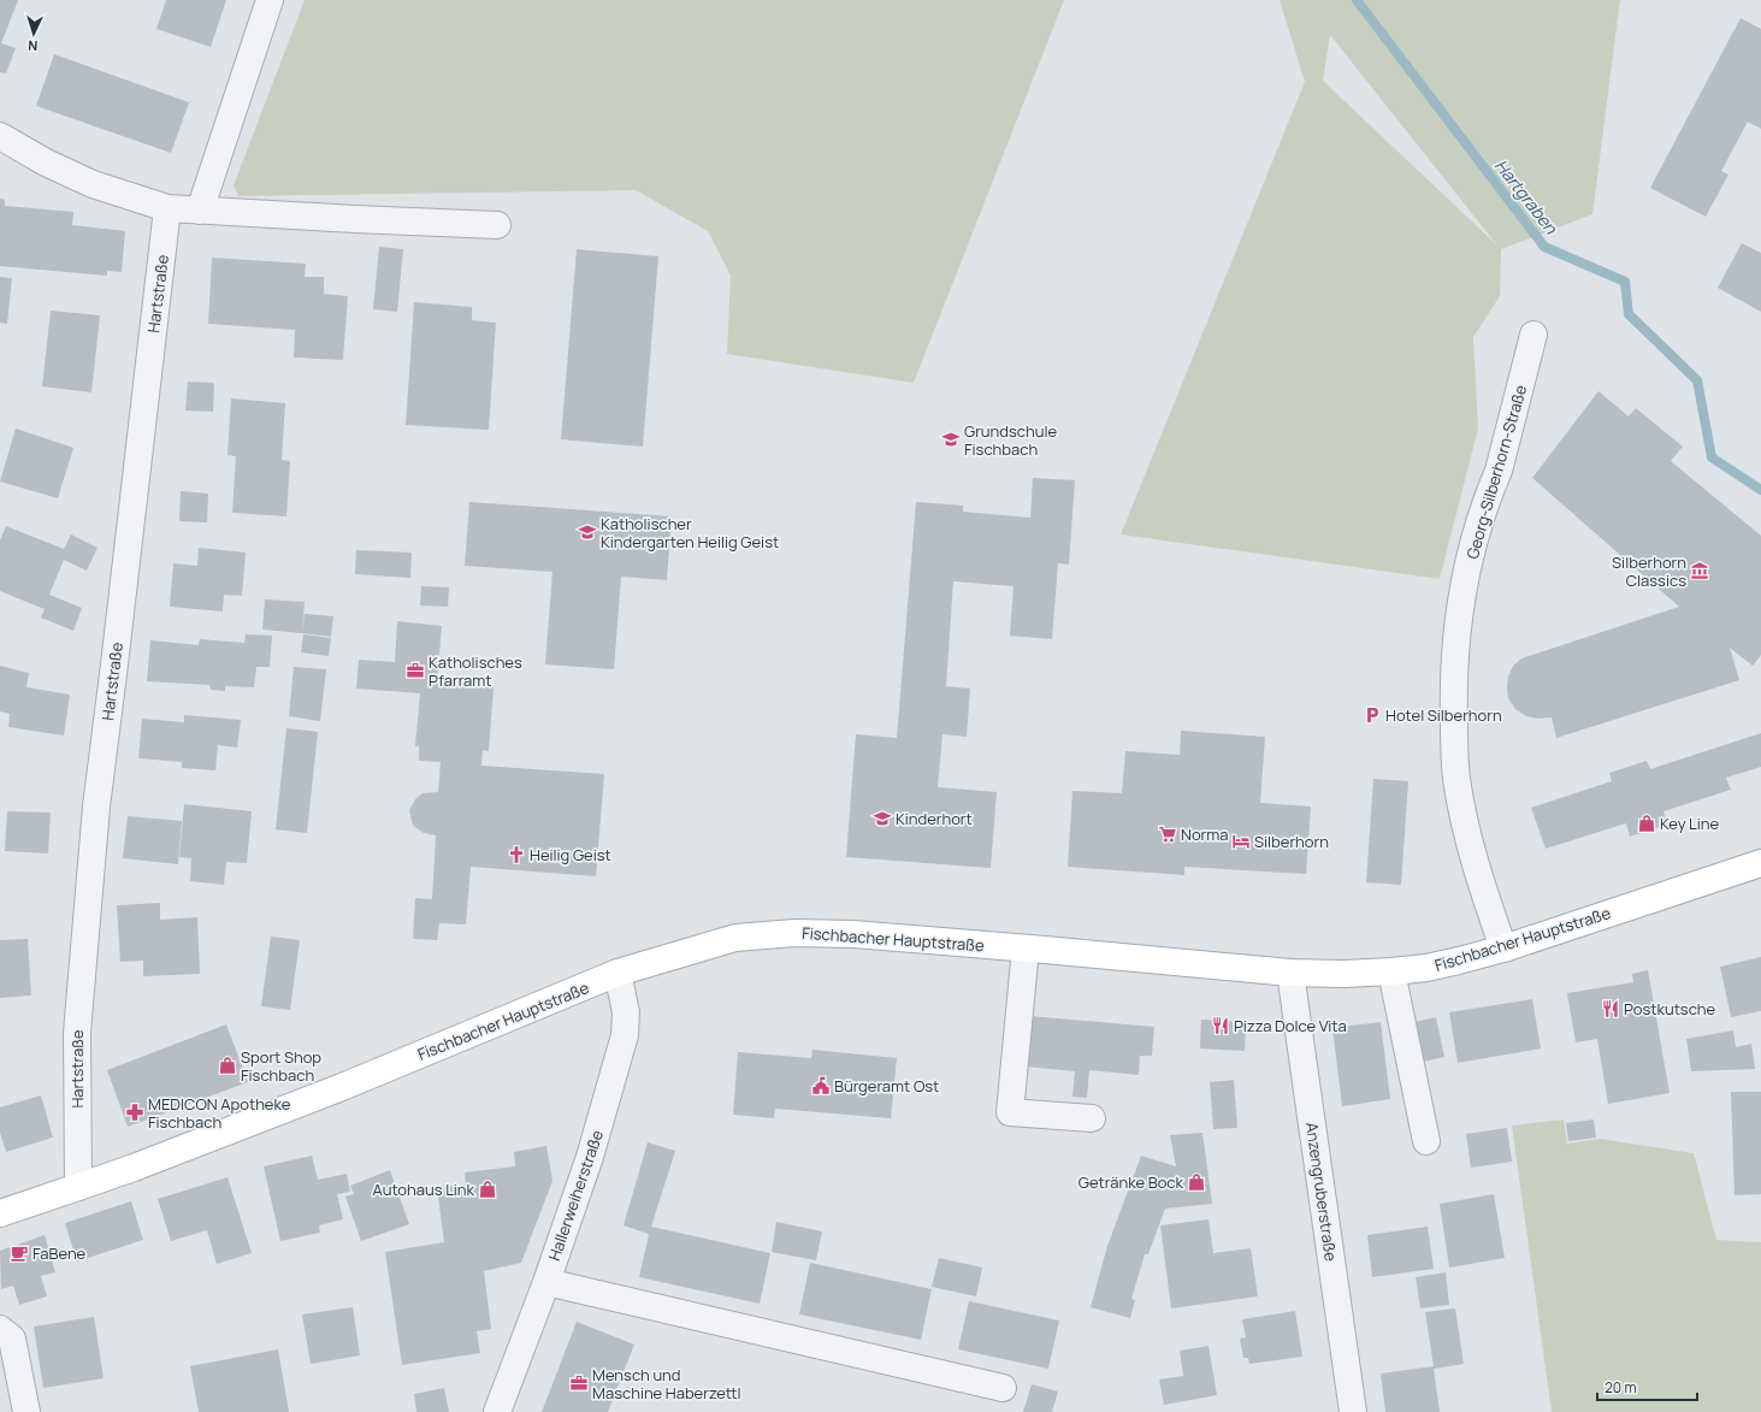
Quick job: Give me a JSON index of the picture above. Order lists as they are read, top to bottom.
{
  "streets": {
    "main road": ["Fischbacher Hauptstraße"],
    "street": [
      "Hartstraße",
      "Georg-Silberhorn-Straße",
      "Anzengruberstraße",
      "Hallerweiherstraße"
    ]
  },
  "crossings": [
    ["Hartstraße", "Fischbacher Hauptstraße"],
    ["Georg-Silberhorn-Straße", "Fischbacher Hauptstraße"],
    ["Fischbacher Hauptstraße", "Anzengruberstraße"],
    ["Fischbacher Hauptstraße", "Hallerweiherstraße"]
  ],
  "water": ["Hartgraben"],
  "places": {
    "school or university": ["Grundschule Fischbach", "Katholischer Kindergarten Heilig Geist", "Kinderhort"],
    "museum": ["Silberhorn Classics"],
    "office": ["Katholisches Pfarramt", "Mensch und Maschine Haberzettl"],
    "parking": ["Hotel Silberhorn"],
    "shop": [
      "Key Line",
      "Sport Shop Fischbach",
      "Getränke Bock",
      "Autohaus Link"
    ],
    "supermarket": ["Norma"],
    "hotel": ["Silberhorn"],
    "church": ["Heilig Geist"],
    "restaurant": ["Postkutsche", "Pizza Dolce Vita"],
    "public building": ["Bürgeramt Ost"],
    "pharmacy": ["MEDICON Apotheke Fischbach"],
    "cafe": ["FaBene"]
  },
  "scale_bar": "20 m",
  "north": "bottom"
}
